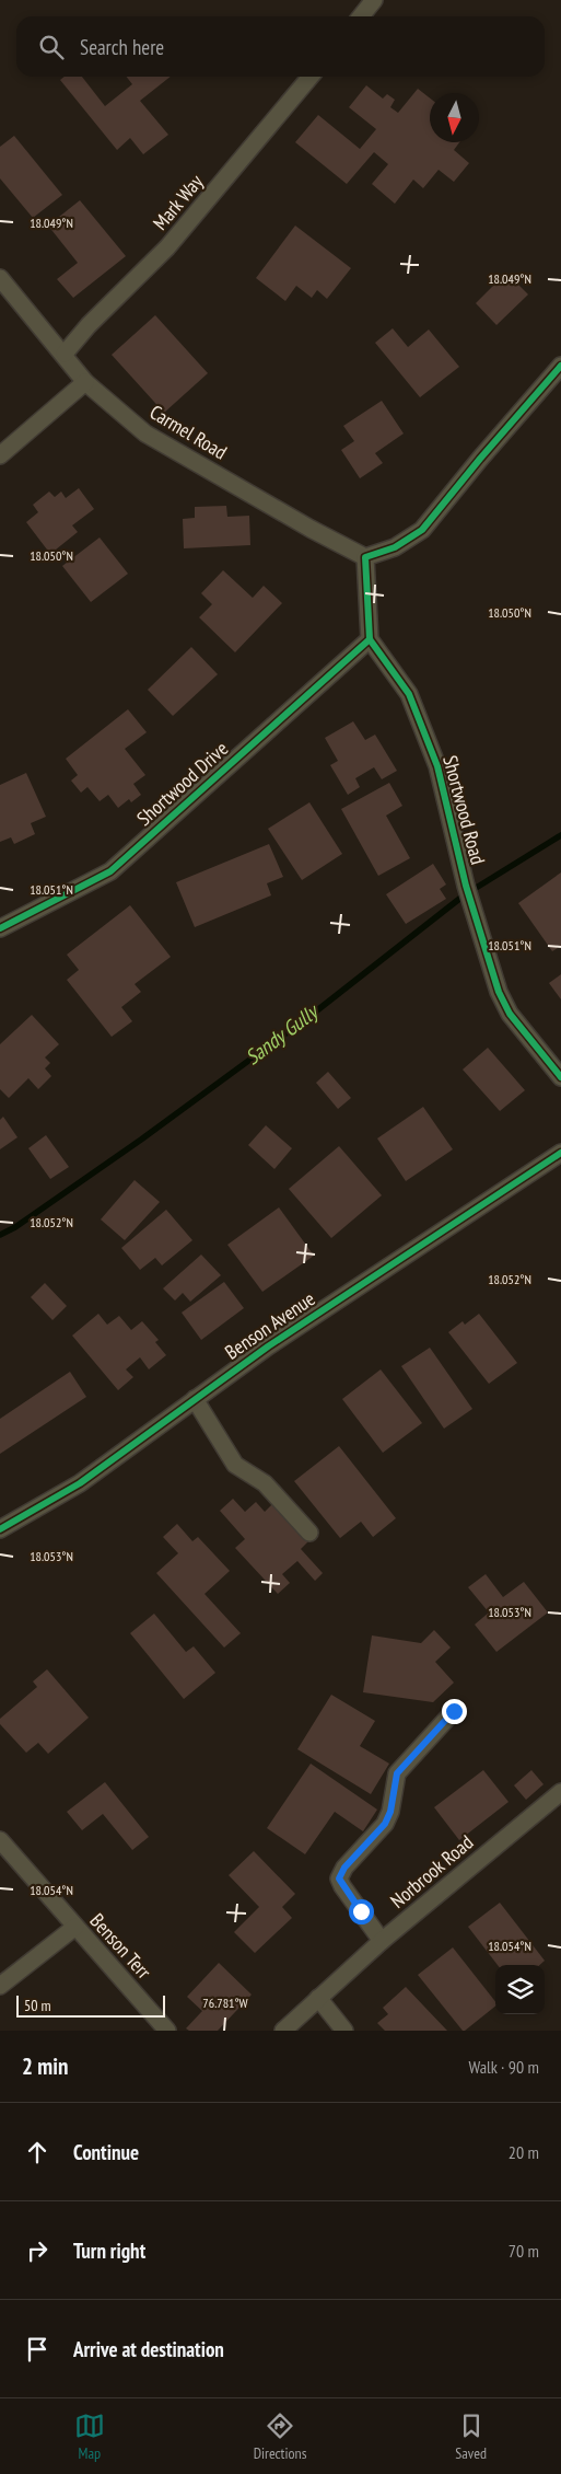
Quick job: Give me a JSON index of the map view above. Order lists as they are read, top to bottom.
{
  "streets": {
    "street": [
      "Mark Way",
      "Carmel Road",
      "Shortwood Drive",
      "Shortwood Road",
      "Benson Avenue",
      "Norbrook Road",
      "Benson Terr"
    ]
  },
  "crossings": [
    ["Mark Way", "Carmel Road"],
    ["Shortwood Drive", "Shortwood Road"]
  ],
  "water": ["Sandy Gully"],
  "scale_bar": "50 m",
  "north": "bottom",
  "page": {
    "search": "Search here",
    "scale": "50 m",
    "heading": ["2 min", "Walk · 90 m"],
    "list": [
      ["Continue", "20 m"],
      ["Turn right", "70 m"],
      "Arrive at destination"
    ],
    "nav": ["Map", "Directions", "Saved"]
  },
  "coordinates": [
    "18.049°N",
    "18.050°N",
    "18.051°N",
    "18.052°N",
    "18.053°N",
    "18.054°N",
    "76.781°W"
  ]
}
